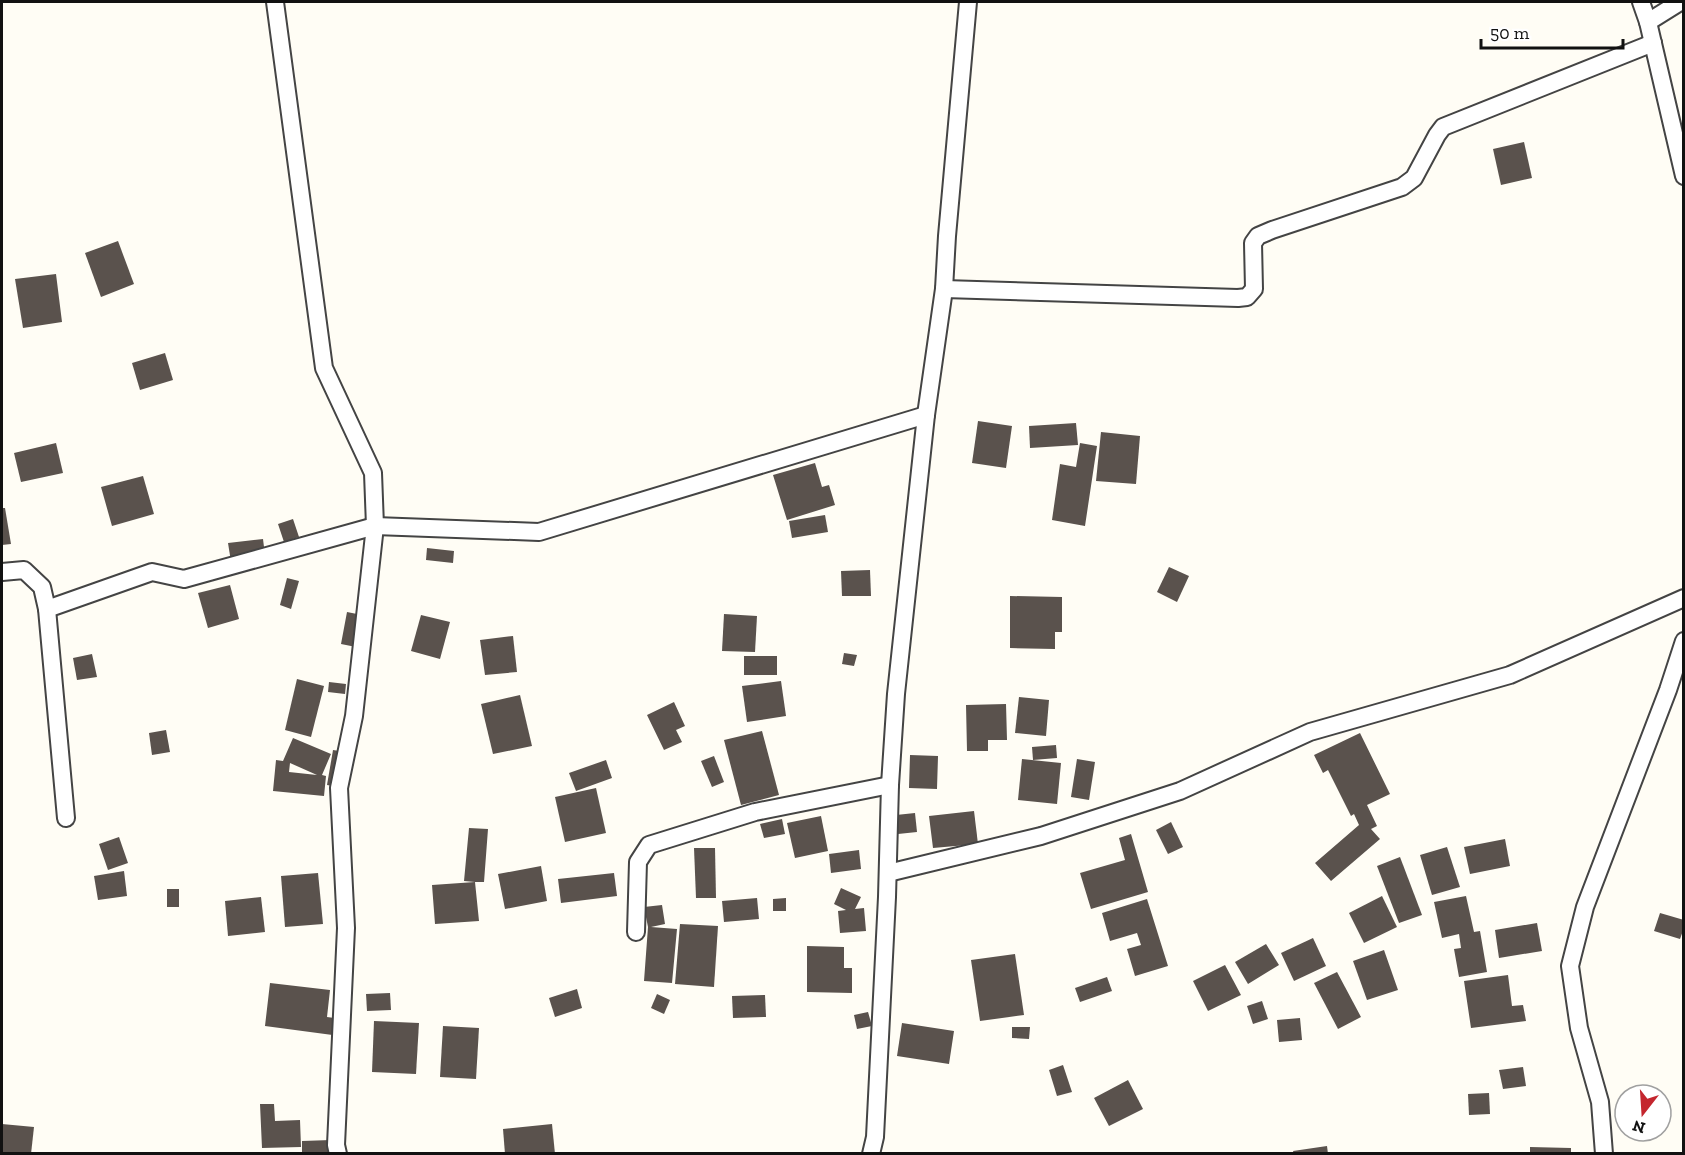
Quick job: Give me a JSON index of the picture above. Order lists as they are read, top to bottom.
{
  "scale_bar": "50 m",
  "north": "bottom"
}
